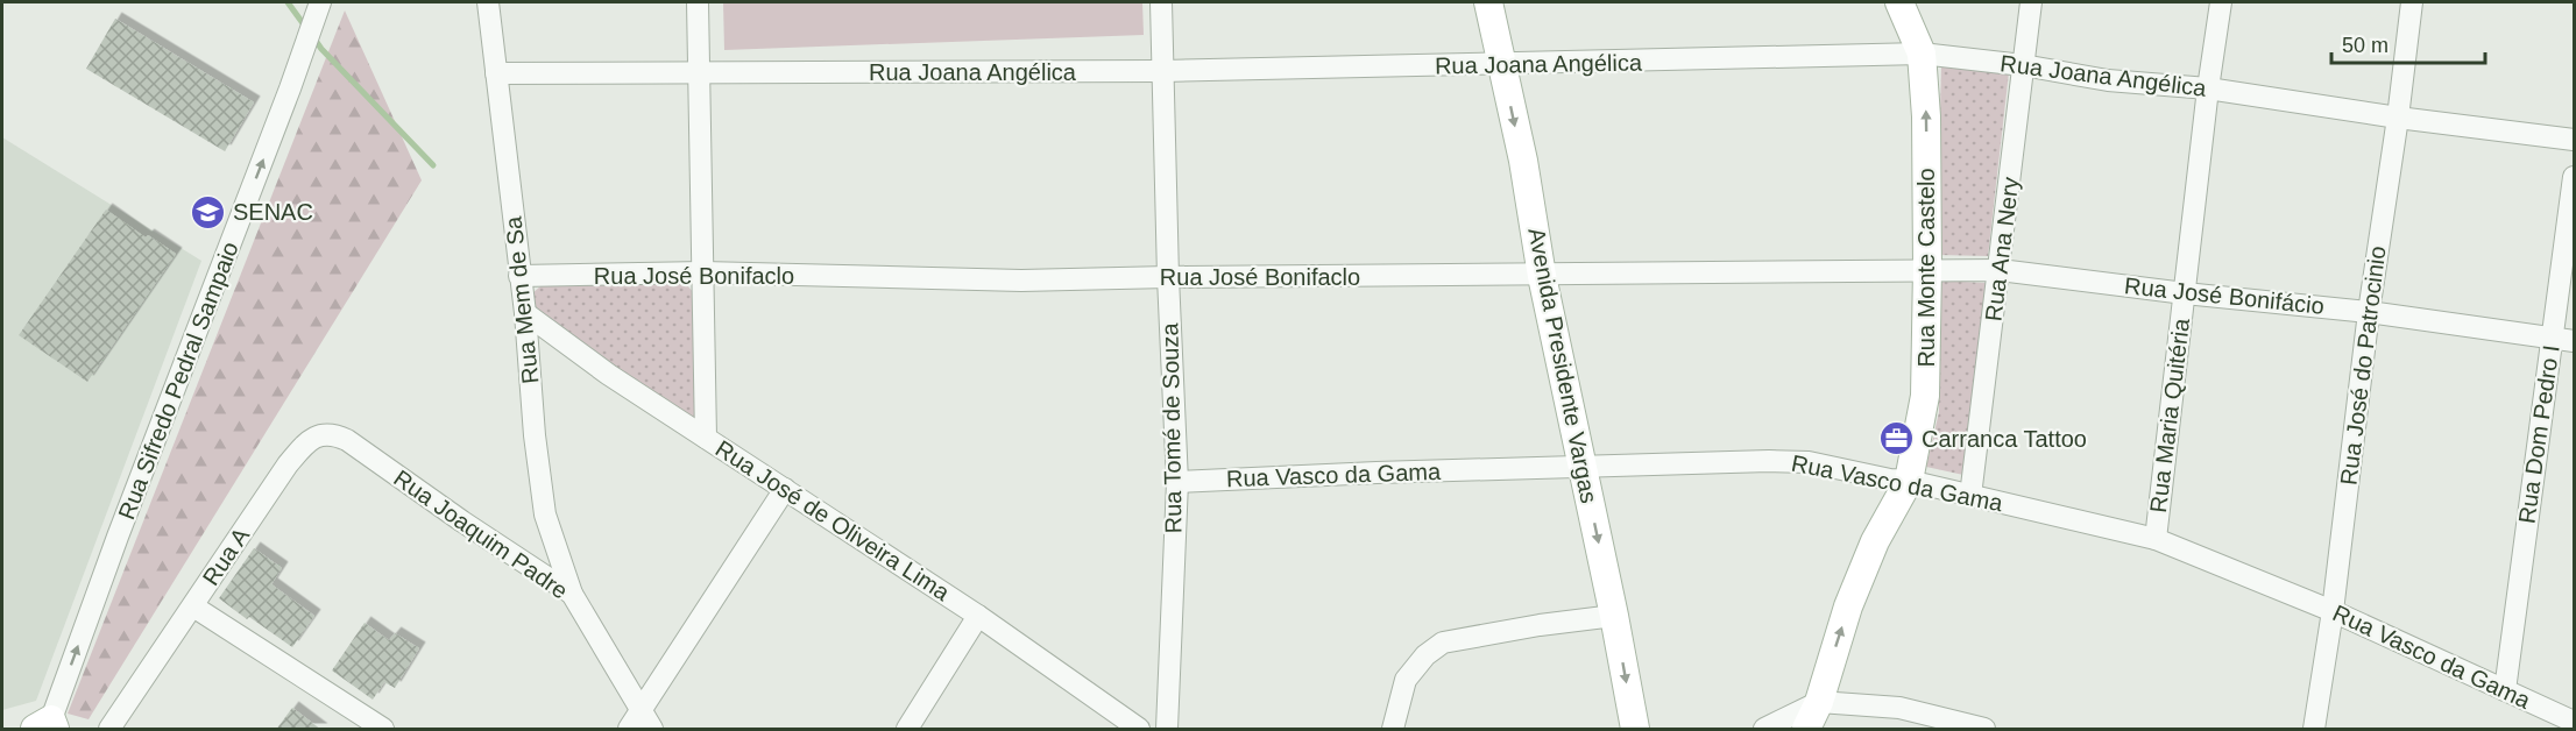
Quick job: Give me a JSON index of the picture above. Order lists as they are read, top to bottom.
{
  "streets": {
    "main road": ["Rua Monte Castelo", "Avenida Presidente Vargas"],
    "street": [
      "Rua Joana Angélica",
      "Rua Ana Nery",
      "Rua José Bonifaclo",
      "Rua José Bonifácio",
      "Rua Mem de Sa",
      "Rua José do Patrocinio",
      "Rua Sifredo Pedral Sampaio",
      "Rua Maria Quitéria",
      "Rua Tomé de Souza",
      "Rua Dom Pedro I",
      "Rua Vasco da Gama",
      "Rua José de Oliveira Lima",
      "Rua Joaquim Padre",
      "Rua A"
    ]
  },
  "crossings": [
    ["Rua Joana Angélica", "Rua Ana Nery"],
    ["Rua Joana Angélica", "Rua Monte Castelo"],
    ["Rua Joana Angélica", "Rua Mem de Sa"],
    ["Rua Joana Angélica", "Avenida Presidente Vargas"],
    ["Rua Joana Angélica", "Rua José do Patrocinio"],
    ["Rua Joana Angélica", "Rua Maria Quitéria"],
    ["Rua Joana Angélica", "Rua Tomé de Souza"],
    ["Rua Ana Nery", "Rua José Bonifaclo"],
    ["Rua Ana Nery", "Rua José Bonifácio"],
    ["Rua Ana Nery", "Rua Vasco da Gama"],
    ["Rua Monte Castelo", "Rua José Bonifaclo"],
    ["Rua Monte Castelo", "Rua Vasco da Gama"],
    ["Rua José Bonifaclo", "Rua José Bonifácio"],
    ["Rua José Bonifaclo", "Rua Mem de Sa"],
    ["Rua José Bonifaclo", "Avenida Presidente Vargas"],
    ["Rua José Bonifaclo", "Rua Tomé de Souza"],
    ["Rua José Bonifácio", "Rua José do Patrocinio"],
    ["Rua José Bonifácio", "Rua Maria Quitéria"],
    ["Rua José Bonifácio", "Rua Dom Pedro I"],
    ["Rua Mem de Sa", "Rua José de Oliveira Lima"],
    ["Rua Mem de Sa", "Rua Joaquim Padre"],
    ["Avenida Presidente Vargas", "Rua Vasco da Gama"],
    ["Rua José do Patrocinio", "Rua Vasco da Gama"],
    ["Rua Maria Quitéria", "Rua Vasco da Gama"],
    ["Rua Tomé de Souza", "Rua Vasco da Gama"],
    ["Rua Dom Pedro I", "Rua Vasco da Gama"],
    ["Rua Joaquim Padre", "Rua A"]
  ],
  "one_way": ["Rua Monte Castelo", "Avenida Presidente Vargas", "Rua Sifredo Pedral Sampaio"],
  "places": {
    "school or university": ["SENAC"],
    "office": ["Carranca Tattoo"]
  },
  "scale_bar": "50 m"
}
